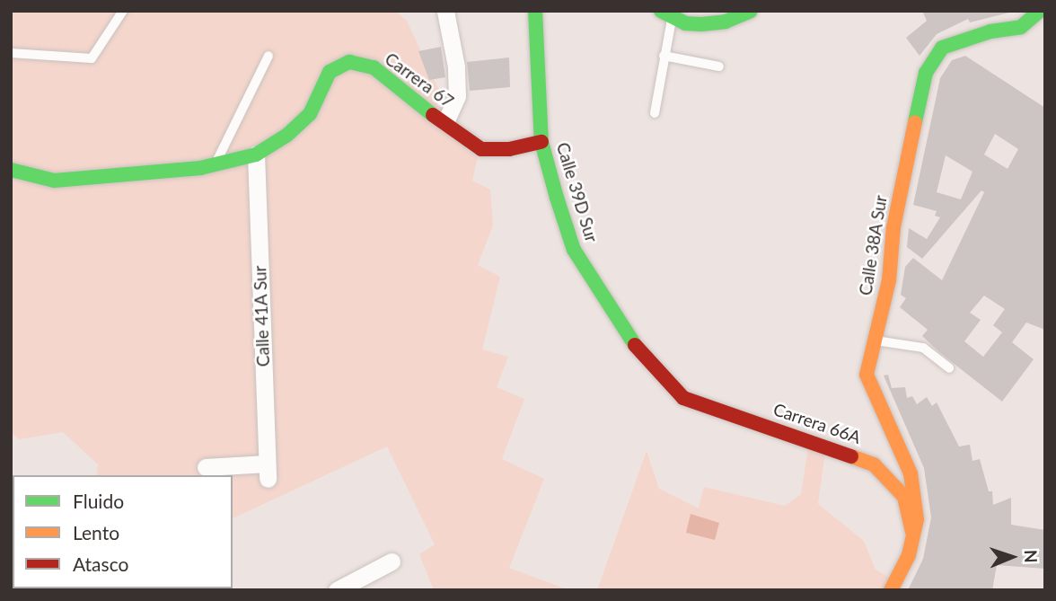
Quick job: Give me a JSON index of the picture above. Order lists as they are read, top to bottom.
{
  "streets": {
    "street": [
      "Carrera 67",
      "Calle 39D Sur",
      "Calle 38A Sur",
      "Calle 41A Sur",
      "Carrera 66A"
    ]
  },
  "crossings": [
    ["Carrera 67", "Calle 39D Sur"],
    ["Carrera 67", "Calle 41A Sur"],
    ["Calle 39D Sur", "Carrera 66A"],
    ["Calle 38A Sur", "Carrera 66A"]
  ],
  "legend": ["Fluido", "Lento", "Atasco"],
  "north": "right"
}
